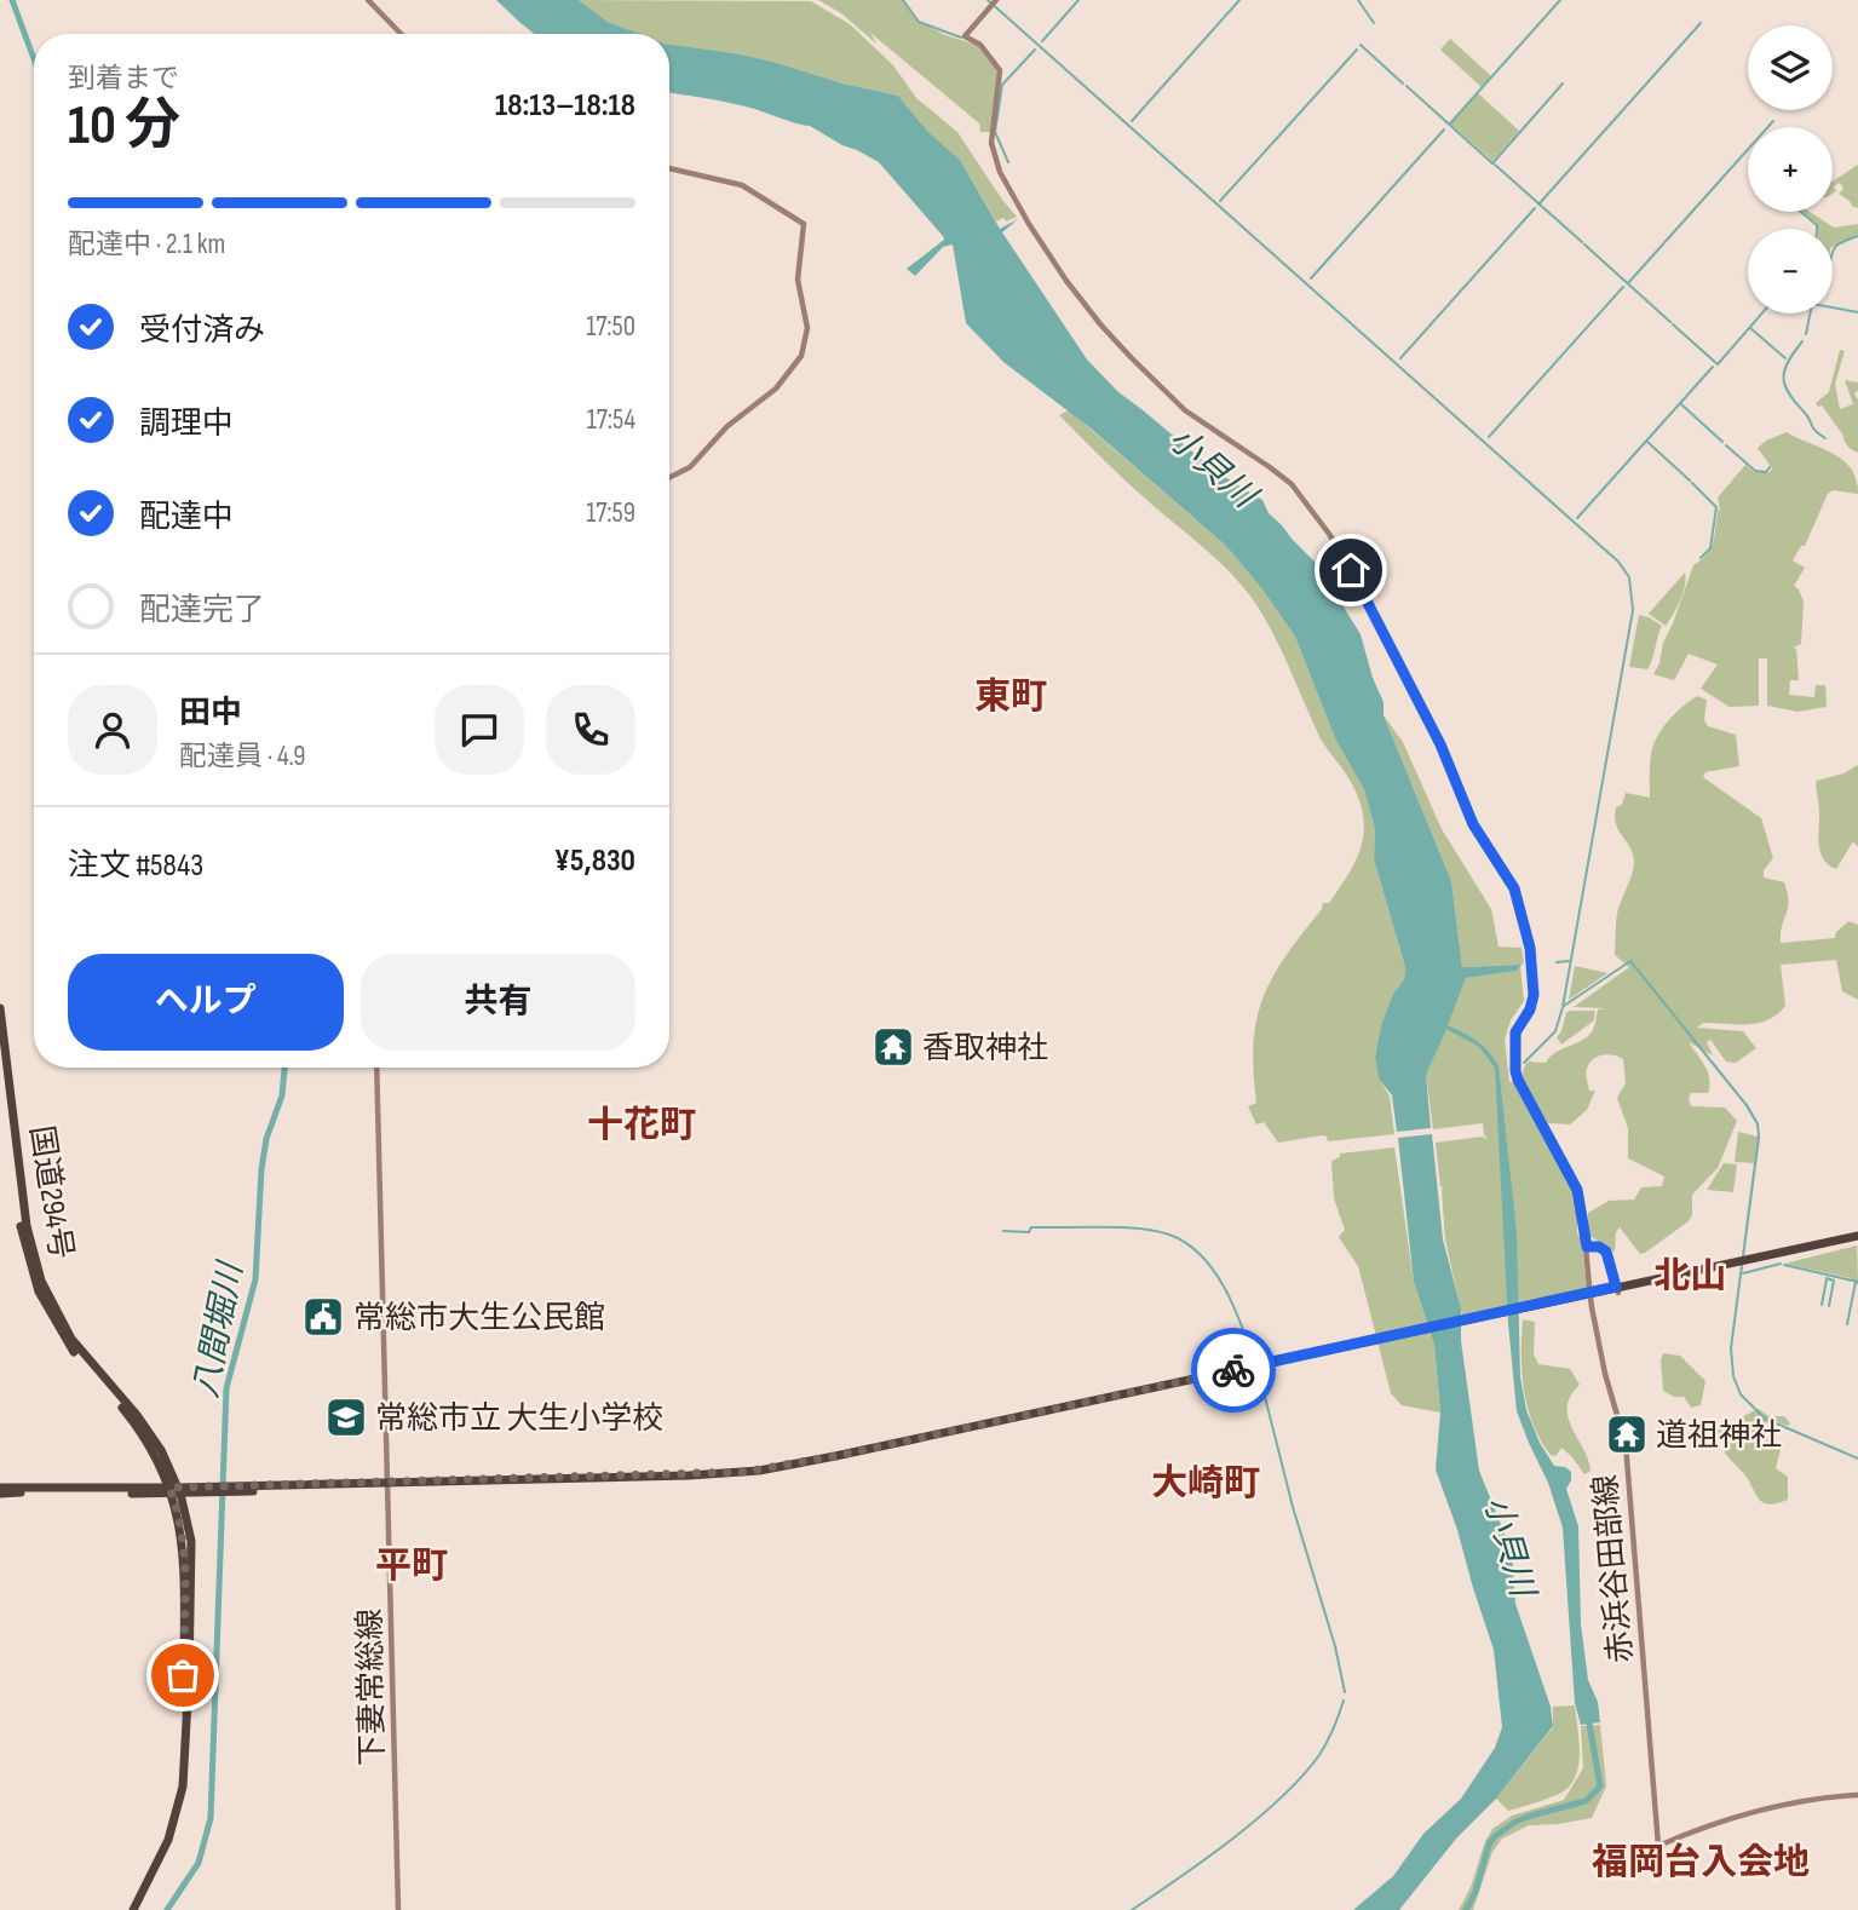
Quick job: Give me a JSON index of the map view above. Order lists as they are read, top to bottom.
{
  "streets": {
    "highway": ["国道294号"],
    "main road": ["赤浜谷田部線", "下妻常総線"]
  },
  "districts": [
    "東町",
    "十花町",
    "北山",
    "大崎町",
    "平町",
    "福岡台入会地"
  ],
  "water": ["小貝川", "八間堀川"],
  "places": {
    "temple": ["香取神社", "道祖神社"],
    "public building": ["常総市大生公民館"],
    "school or university": ["常総市立 大生小学校"]
  },
  "page": {
    "map_buttons": ["+", "−"],
    "heading": ["10 分", "到着まで", "18:13–18:18"],
    "panel": [
      "田中",
      "配達員 · 4.9",
      "注文 #5843",
      "¥5,830"
    ],
    "bar": "配達中 · 2.1 km",
    "list": [
      ["受付済み", "17:50"],
      ["調理中", "17:54"],
      ["配達中", "17:59"],
      "配達完了"
    ],
    "buttons": ["ヘルプ", "共有"]
  }
}
